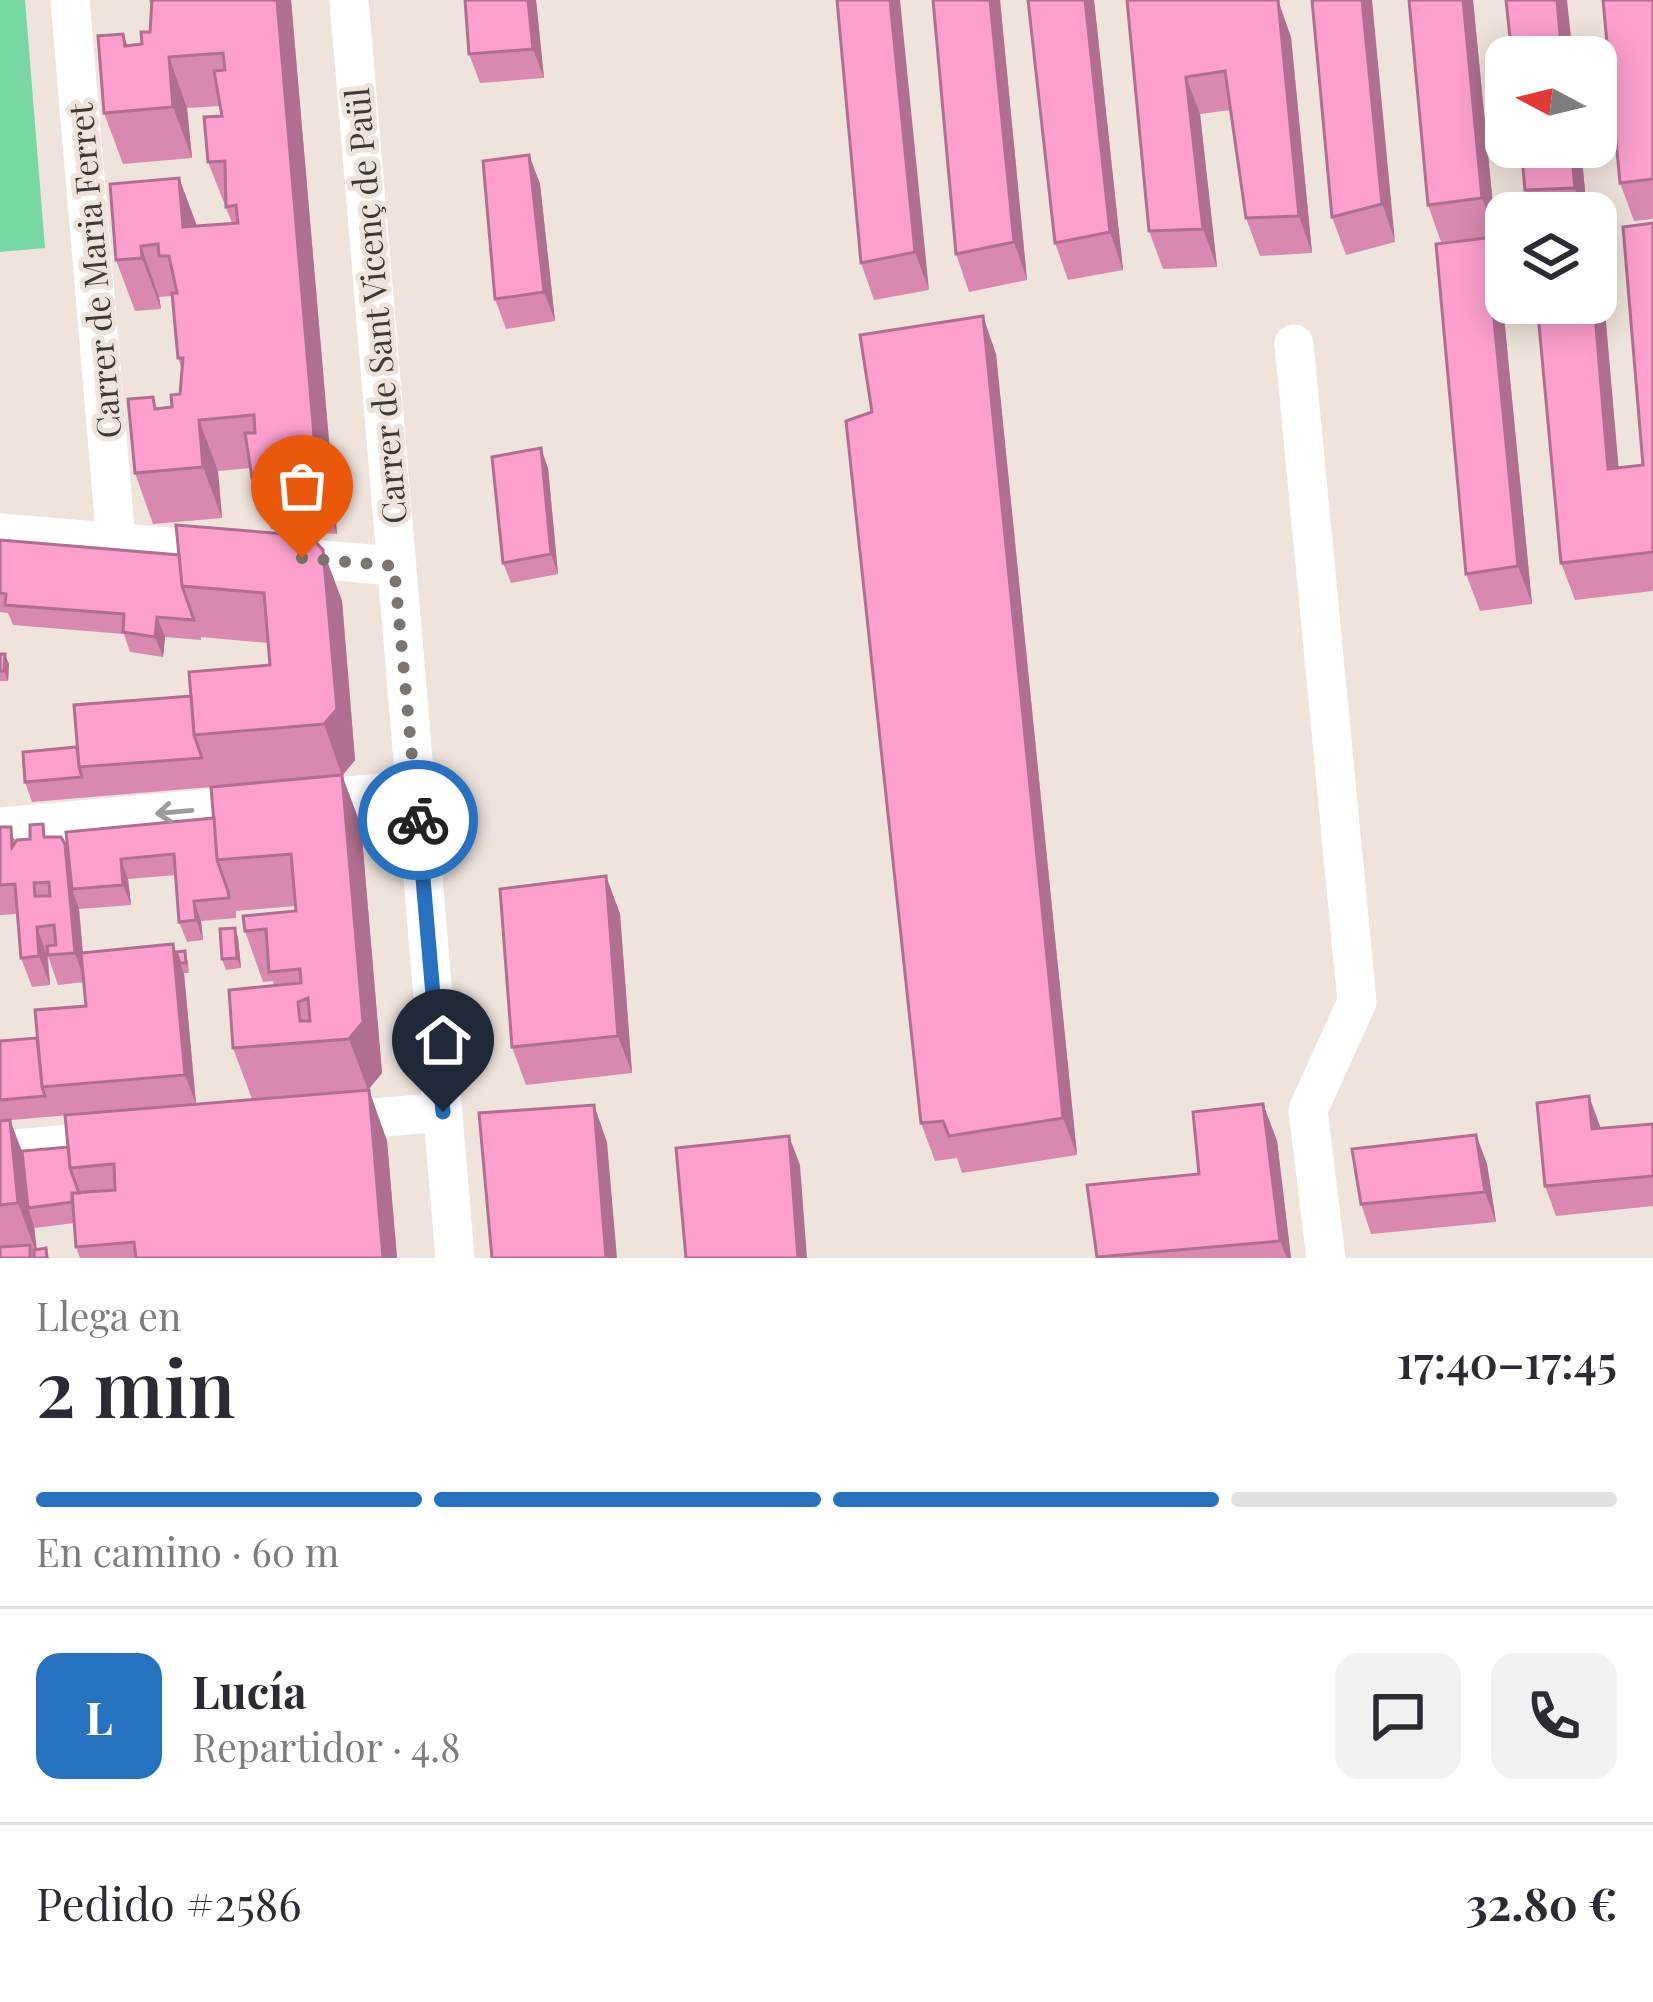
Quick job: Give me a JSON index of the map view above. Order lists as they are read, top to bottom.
{
  "streets": {
    "street": ["Carrer de Maria Ferret", "Carrer de Sant Vicenç de Paül"]
  },
  "north": "left",
  "page": {
    "heading": ["2 min", "Llega en", "17:40–17:45"],
    "panel": [
      "Lucía",
      "Repartidor · 4.8",
      "Pedido #2586",
      "32.80 €"
    ],
    "bar": "En camino · 60 m",
    "round": "L"
  }
}
